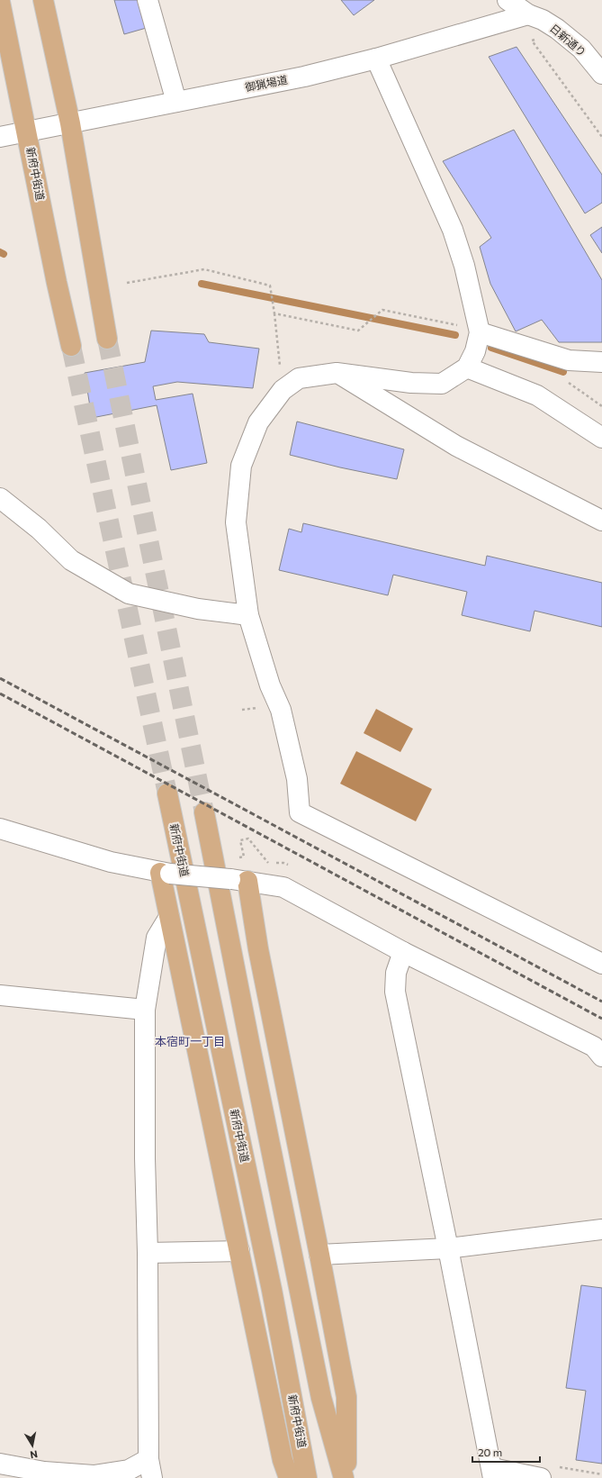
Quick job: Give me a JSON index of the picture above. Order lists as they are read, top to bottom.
{
  "streets": {
    "main road": ["新府中街道"],
    "street": ["日新通り", "御猟場道"]
  },
  "crossings": [
    ["日新通り", "御猟場道"],
    ["御猟場道", "新府中街道"]
  ],
  "districts": ["本宿町一丁目"],
  "scale_bar": "20 m",
  "north": "bottom"
}
